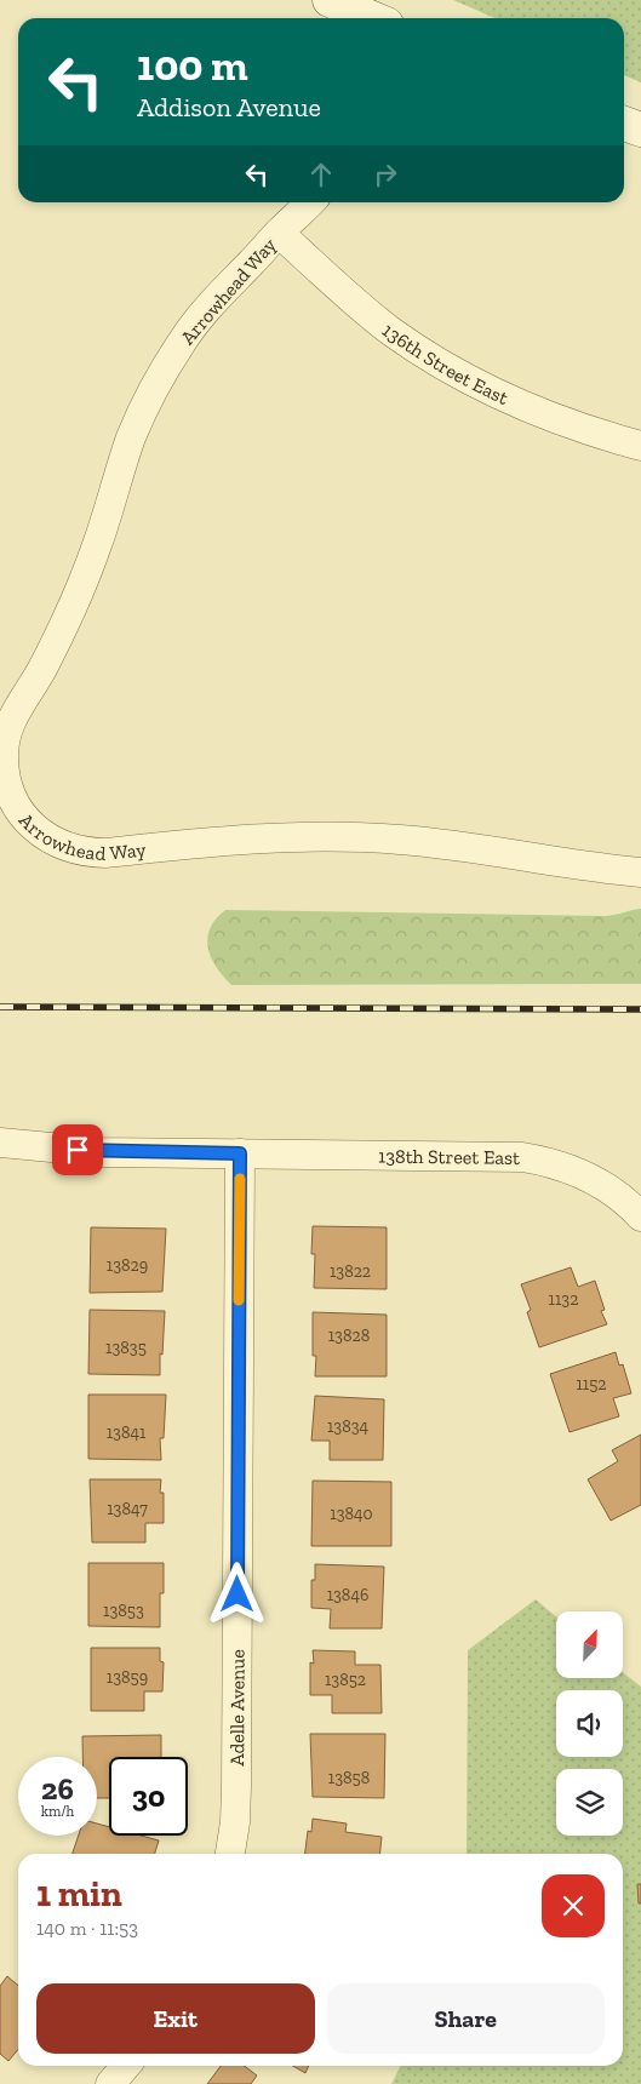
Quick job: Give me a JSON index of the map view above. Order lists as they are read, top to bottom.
{
  "streets": {
    "street": [
      "Arrowhead Way",
      "136th Street East",
      "138th Street East",
      "Adelle Avenue"
    ]
  },
  "crossings": [
    ["Arrowhead Way", "136th Street East"],
    ["138th Street East", "Adelle Avenue"]
  ],
  "house_numbers": [
    "13829",
    "13822",
    "1132",
    "13828",
    "13835",
    "1152",
    "13834",
    "13841",
    "13847",
    "13840",
    "13846",
    "13853",
    "13859",
    "13852",
    "13858"
  ],
  "north": "top right",
  "page": {
    "turn": ["100 m", "Addison Avenue"],
    "speed": "26 km/h",
    "limit": "30",
    "heading": ["1 min", "140 m · 11:53"],
    "buttons": ["Exit", "Share"]
  }
}
